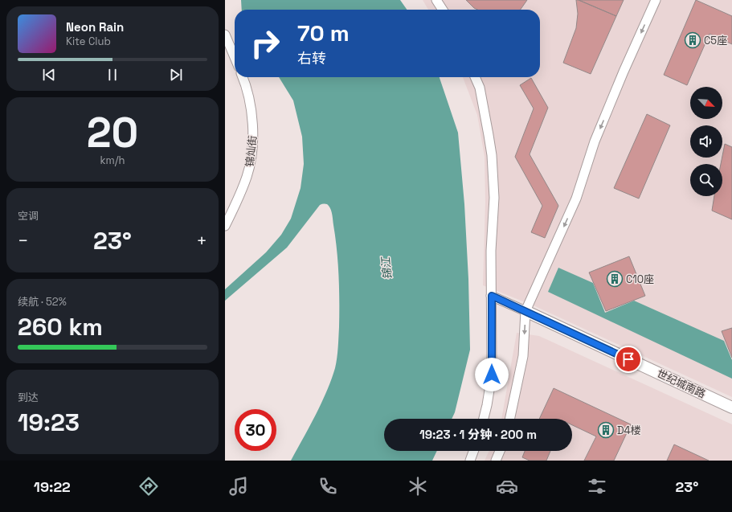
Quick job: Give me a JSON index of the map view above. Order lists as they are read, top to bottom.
{
  "streets": {
    "main road": ["世纪城南路"],
    "street": ["锦灿街"]
  },
  "water": ["锦江"],
  "places": {
    "building": ["C5座", "C10座", "D4楼"]
  },
  "north": "bottom right",
  "page": {
    "turn": ["70 m", "右转"],
    "song": ["Neon Rain", "Kite Club"],
    "tile": [
      ["20", "km/h"],
      "空调",
      ["续航 · 52%", "260 km"],
      ["到达", "19:23"]
    ],
    "heat": ["−", "23°", "+"],
    "limit": "30",
    "trip": "19:23 · 1 分钟 · 200 m",
    "tabs": ["19:22", "23°"]
  }
}
